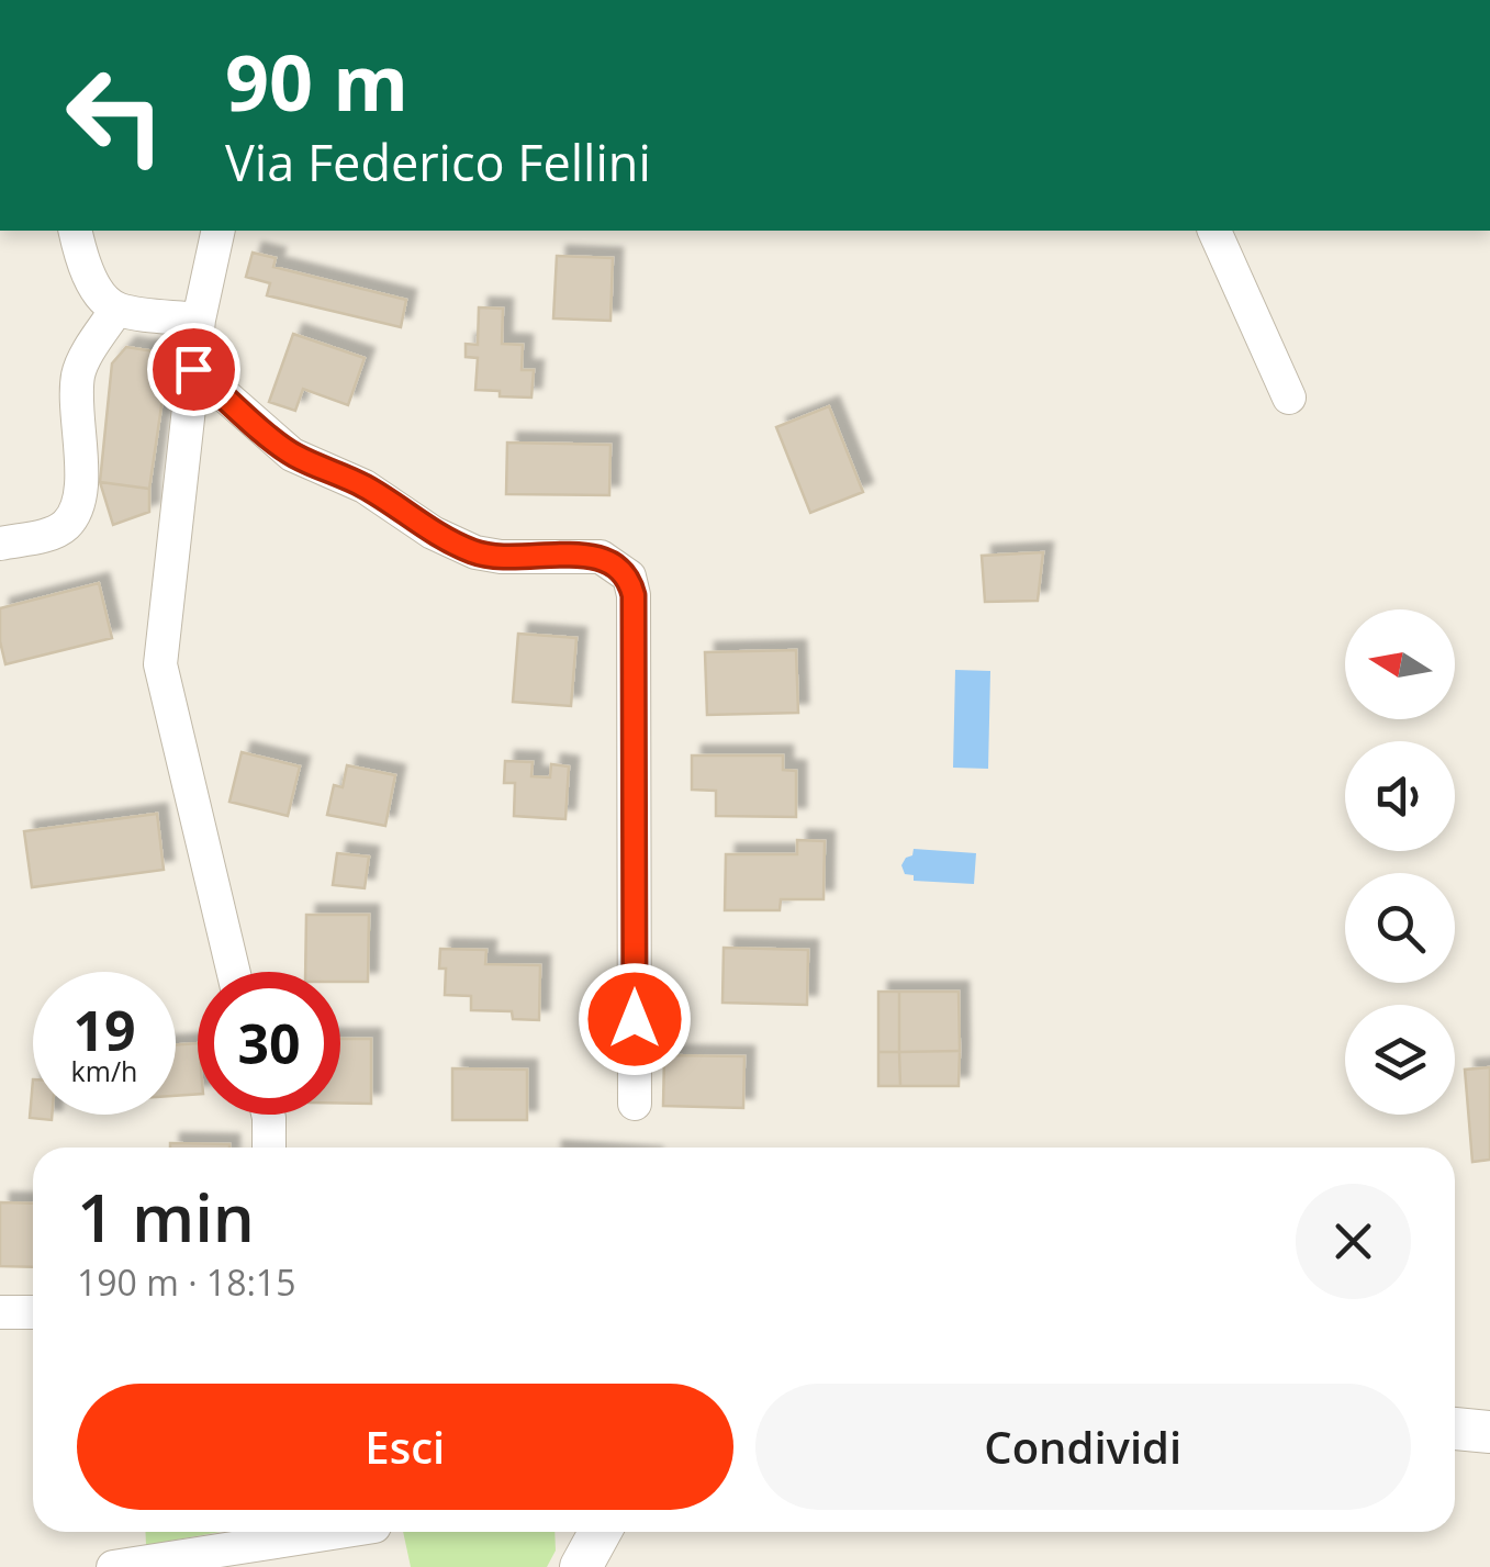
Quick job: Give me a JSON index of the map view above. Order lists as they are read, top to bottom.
{
  "north": "left",
  "page": {
    "turn": ["90 m", "Via Federico Fellini"],
    "speed": "19 km/h",
    "limit": "30",
    "heading": ["1 min", "190 m · 18:15"],
    "buttons": ["Esci", "Condividi"]
  }
}
